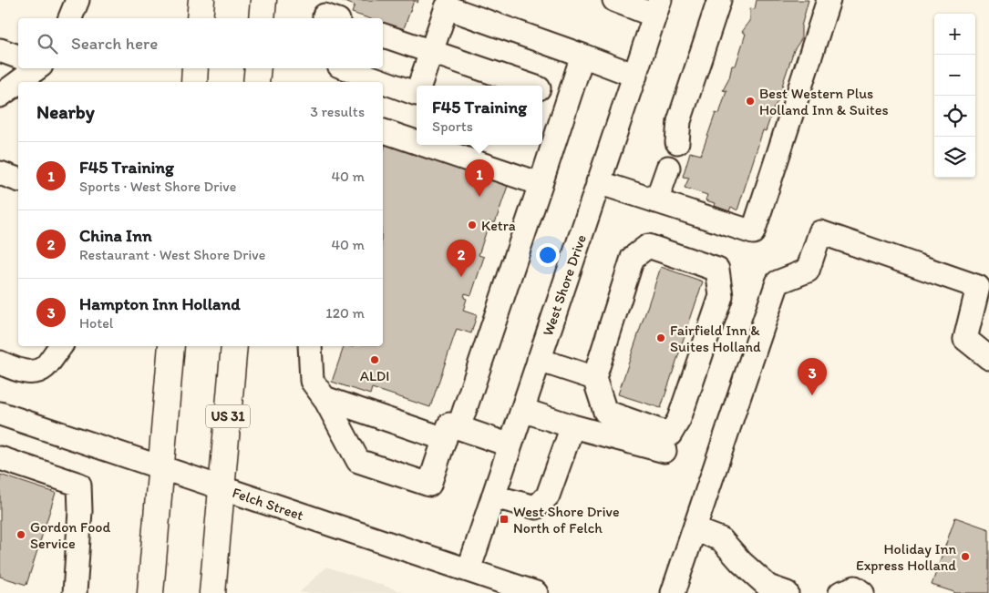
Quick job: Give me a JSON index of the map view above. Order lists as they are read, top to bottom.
{
  "streets": {
    "highway": ["US 31"],
    "street": ["West Shore Drive", "Felch Street"]
  },
  "crossings": [
    ["West Shore Drive", "Felch Street"],
    ["US 31", "Felch Street"]
  ],
  "places": {
    "other": [
      "Best Western Plus Holland Inn & Suites",
      "Ketra",
      "Fairfield Inn & Suites Holland",
      "ALDI",
      "Gordon Food Service",
      "Holiday Inn Express Holland"
    ],
    "transit": ["West Shore Drive North of Felch"]
  },
  "page": {
    "map_buttons": ["+", "−"],
    "search": "Search here",
    "heading": ["Nearby", "3 results"],
    "popup": ["F45 Training", "Sports"],
    "list": [
      {
        "mark": "1",
        "name": "F45 Training",
        "note": "Sports · West Shore Drive",
        "value": "40 m"
      },
      {
        "mark": "2",
        "name": "China Inn",
        "note": "Restaurant · West Shore Drive",
        "value": "40 m"
      },
      {
        "mark": "3",
        "name": "Hampton Inn Holland",
        "note": "Hotel",
        "value": "120 m"
      }
    ],
    "pins": ["1", "2", "3"]
  }
}
